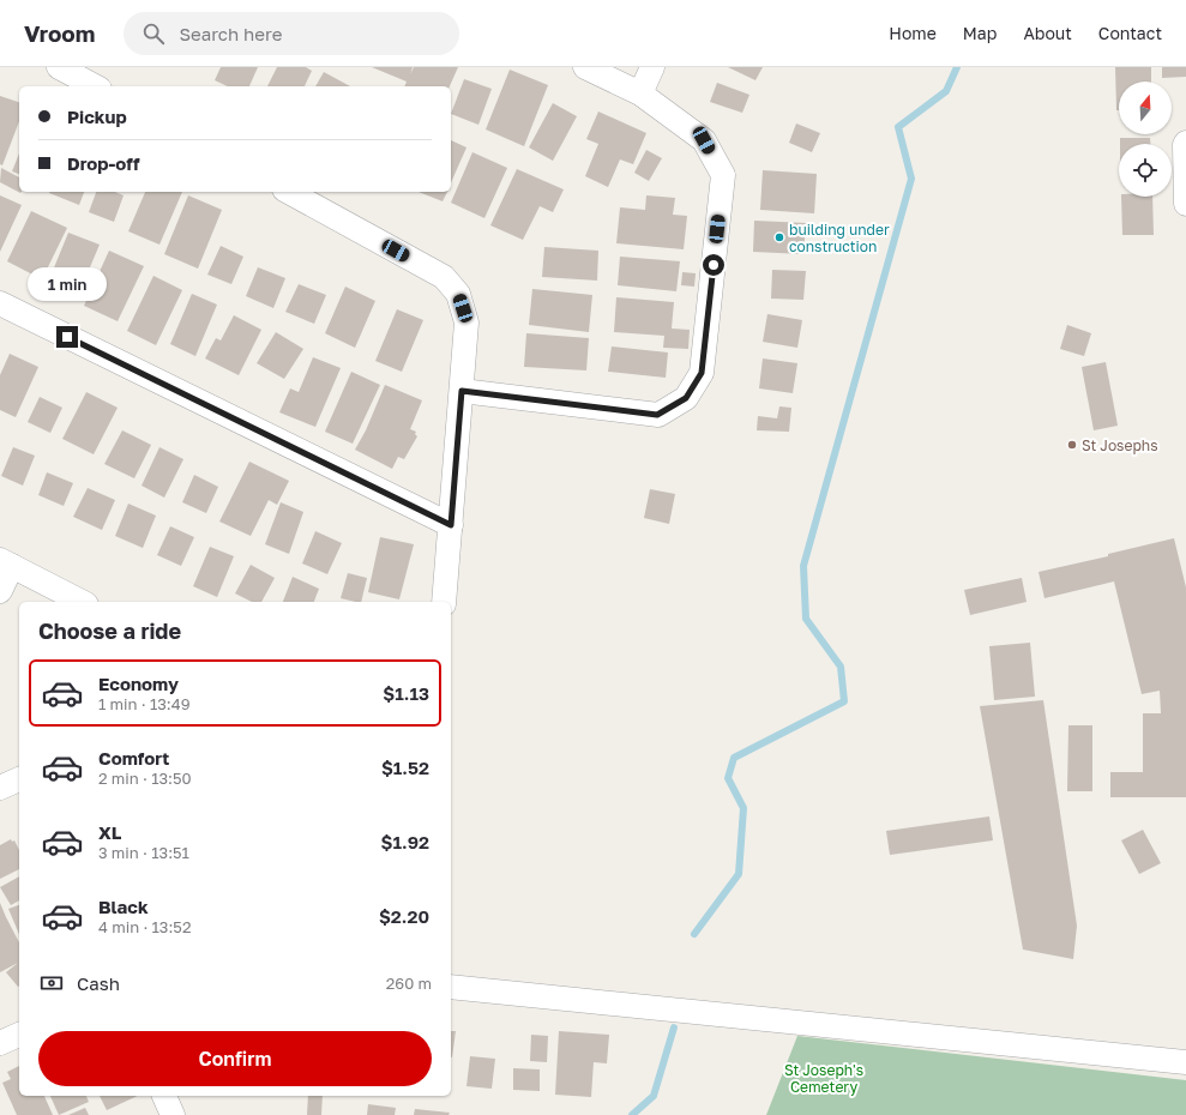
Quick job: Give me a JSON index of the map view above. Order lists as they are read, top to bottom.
{
  "parks": ["St Joseph's Cemetery"],
  "places": ["building under construction", "St Josephs"],
  "north": "top",
  "page": {
    "header": "Vroom",
    "search": "Search here",
    "nav": [
      "Home",
      "Map",
      "About",
      "Contact"
    ],
    "banner": ["Pickup", "Drop-off"],
    "bubble": "1 min",
    "heading": "Choose a ride",
    "list": [
      {
        "name": "Economy",
        "note": "1 min · 13:49",
        "value": "$1.13"
      },
      {
        "name": "Comfort",
        "note": "2 min · 13:50",
        "value": "$1.52"
      },
      {
        "name": "XL",
        "note": "3 min · 13:51",
        "value": "$1.92"
      },
      {
        "name": "Black",
        "note": "4 min · 13:52",
        "value": "$2.20"
      }
    ],
    "pay": ["Cash", "260 m"],
    "buttons": "Confirm"
  }
}
